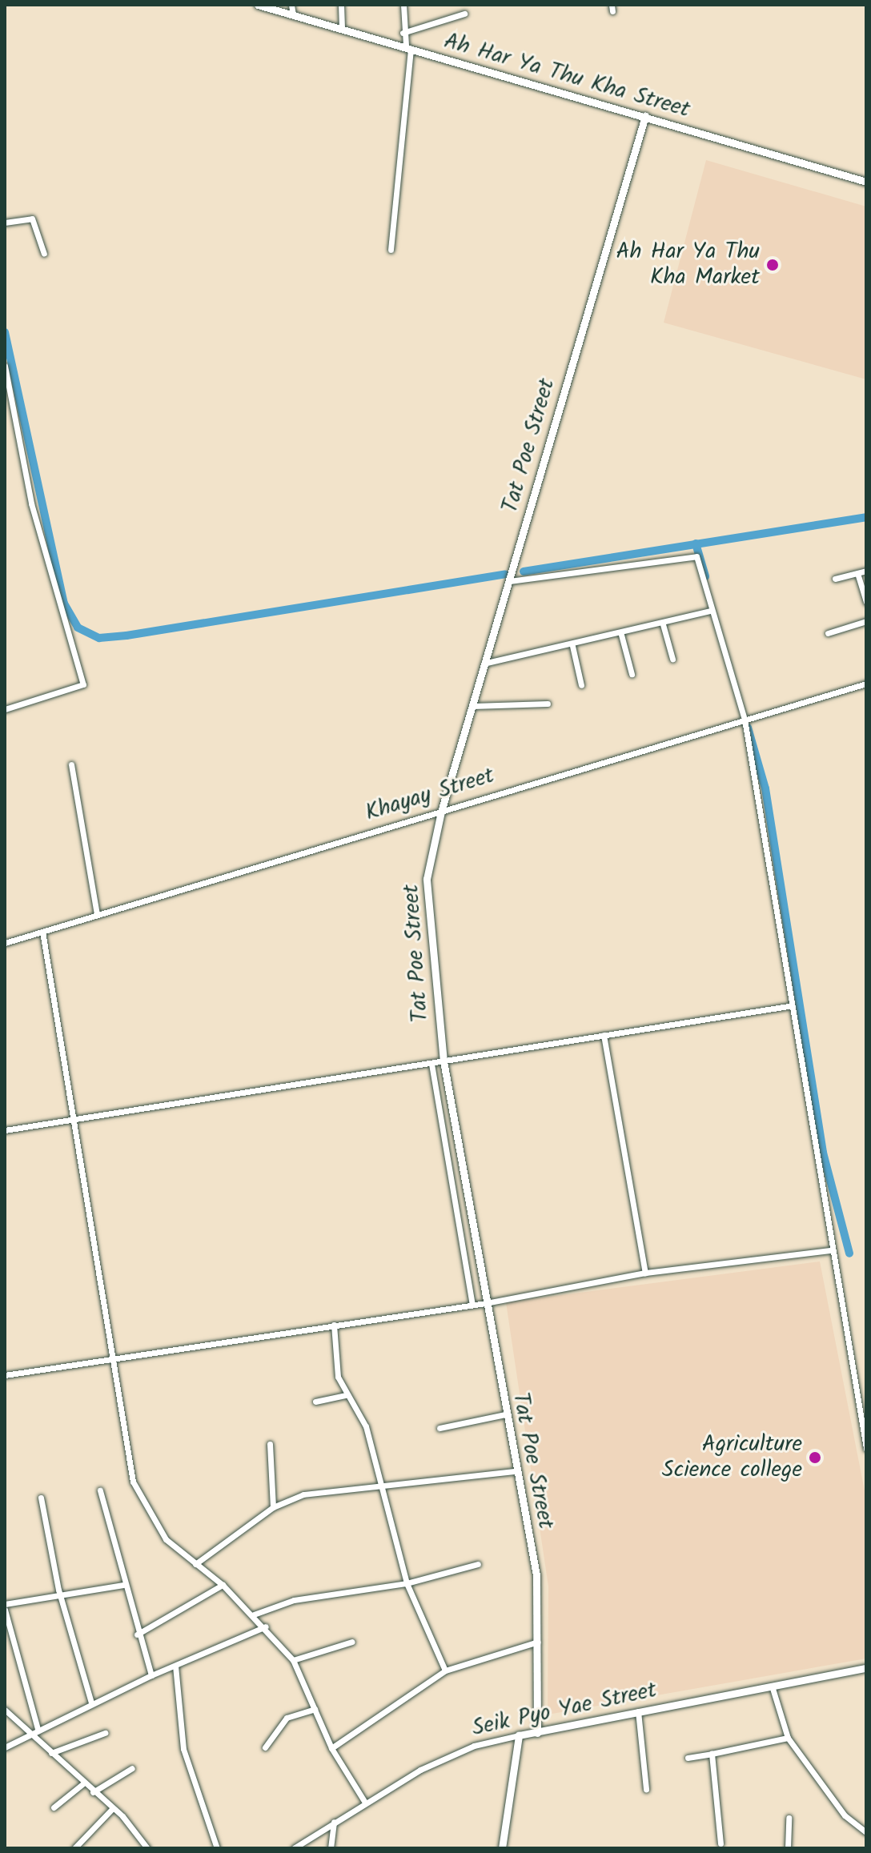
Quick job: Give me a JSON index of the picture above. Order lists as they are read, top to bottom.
{
  "streets": {
    "street": [
      "Ah Har Ya Thu Kha Street",
      "Tat Poe Street",
      "Khayay Street",
      "Seik Pyo Yae Street"
    ]
  },
  "crossings": [
    ["Ah Har Ya Thu Kha Street", "Tat Poe Street"],
    ["Tat Poe Street", "Khayay Street"],
    ["Tat Poe Street", "Seik Pyo Yae Street"]
  ],
  "places": ["Ah Har Ya Thu Kha Market", "Agriculture Science college"]
}
